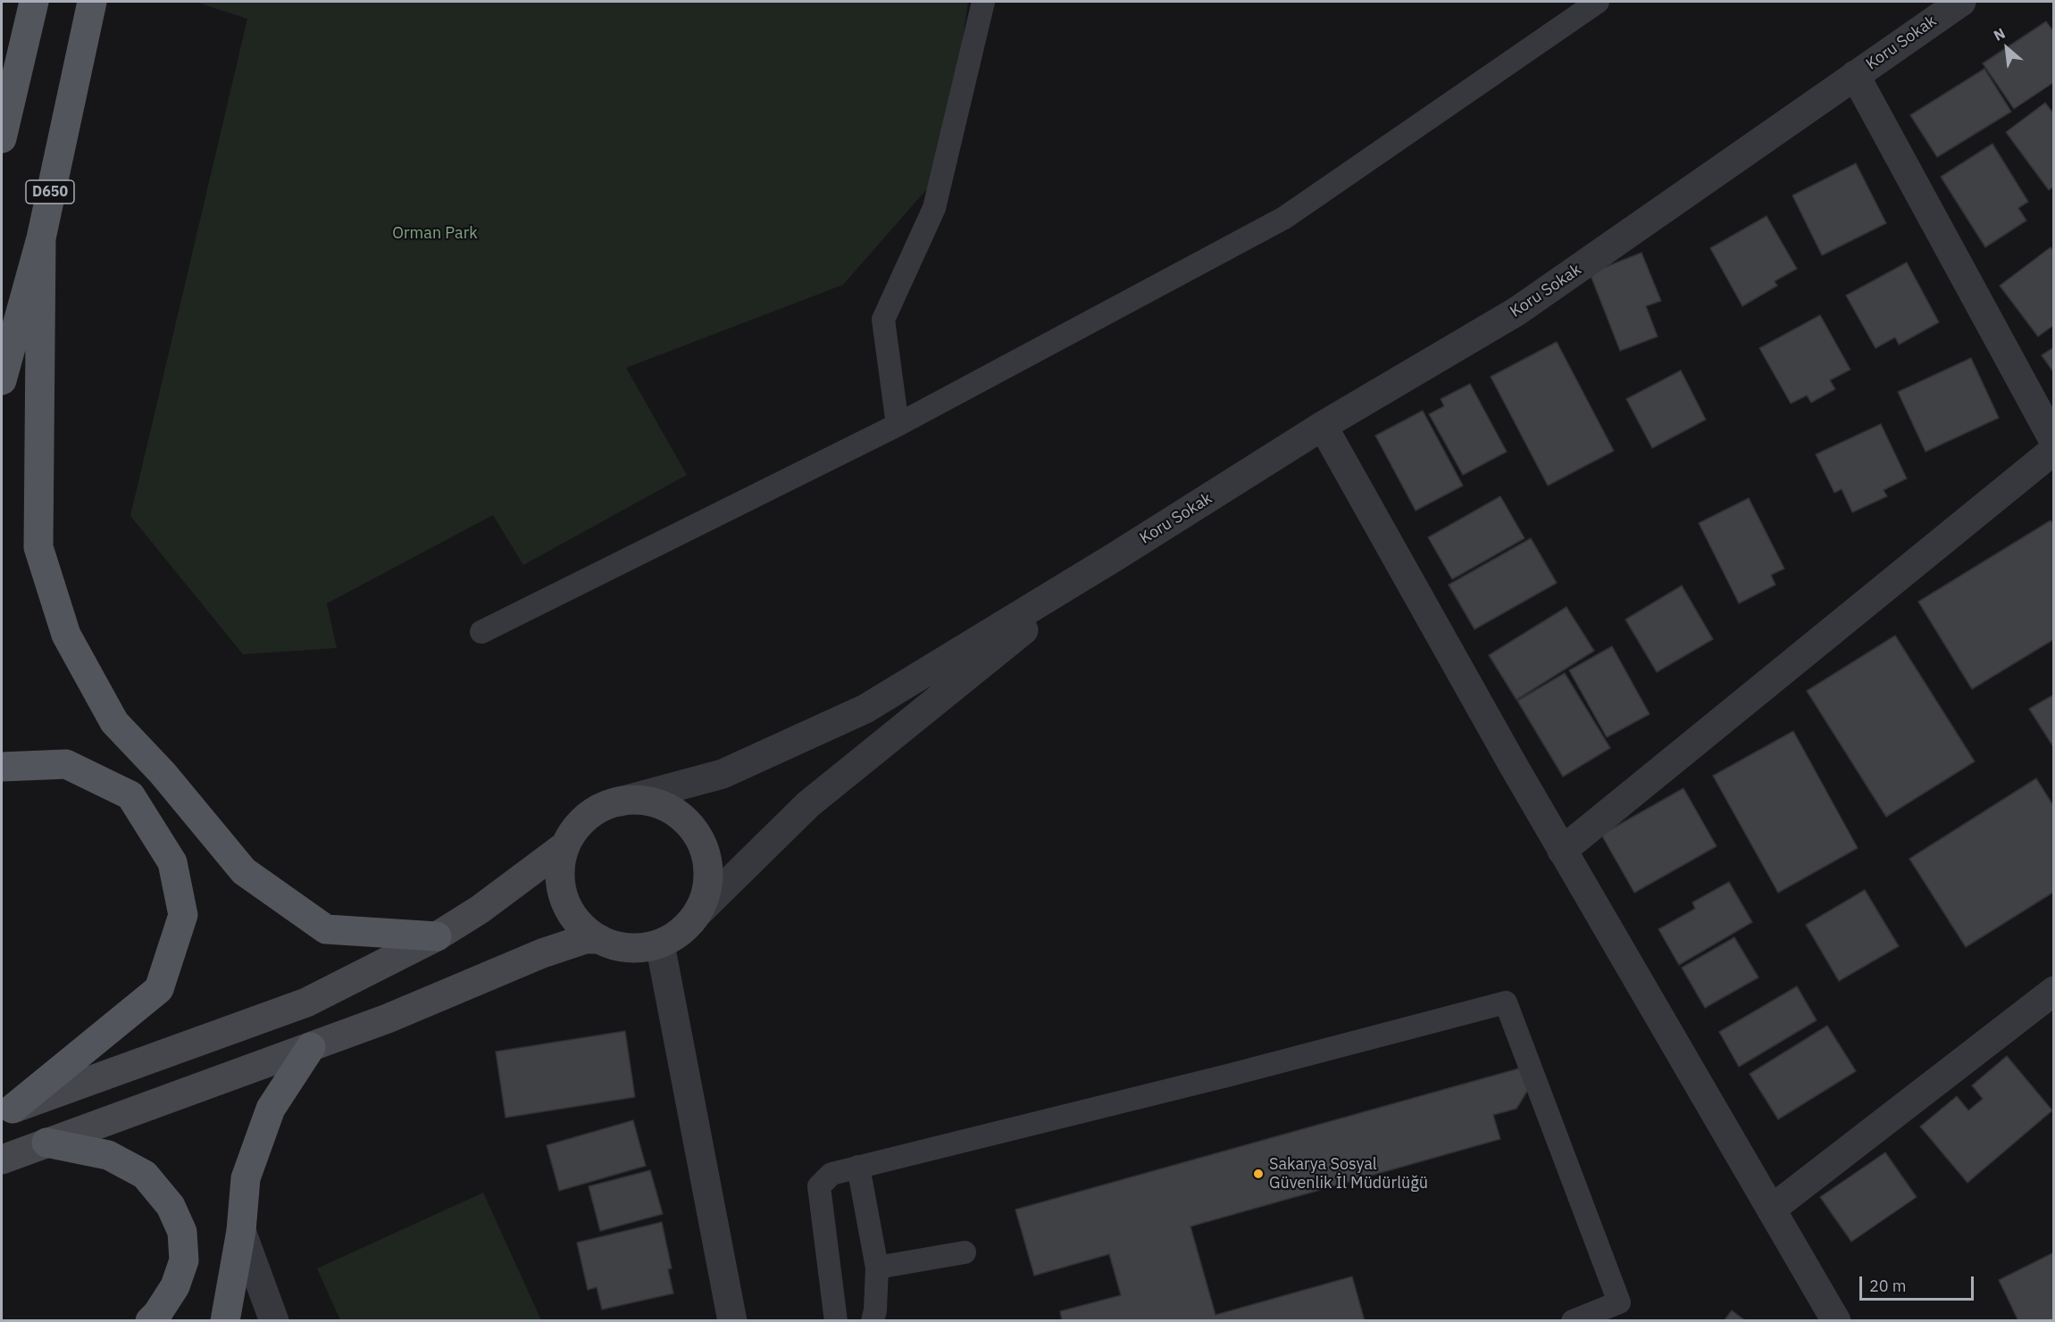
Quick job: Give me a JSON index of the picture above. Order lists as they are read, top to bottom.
{
  "streets": {
    "main road": ["D650"],
    "street": ["Koru Sokak"]
  },
  "parks": ["Orman Park"],
  "places": ["Sakarya Sosyal Güvenlik İl Müdürlüğü"],
  "scale_bar": "20 m",
  "north": "top left"
}
